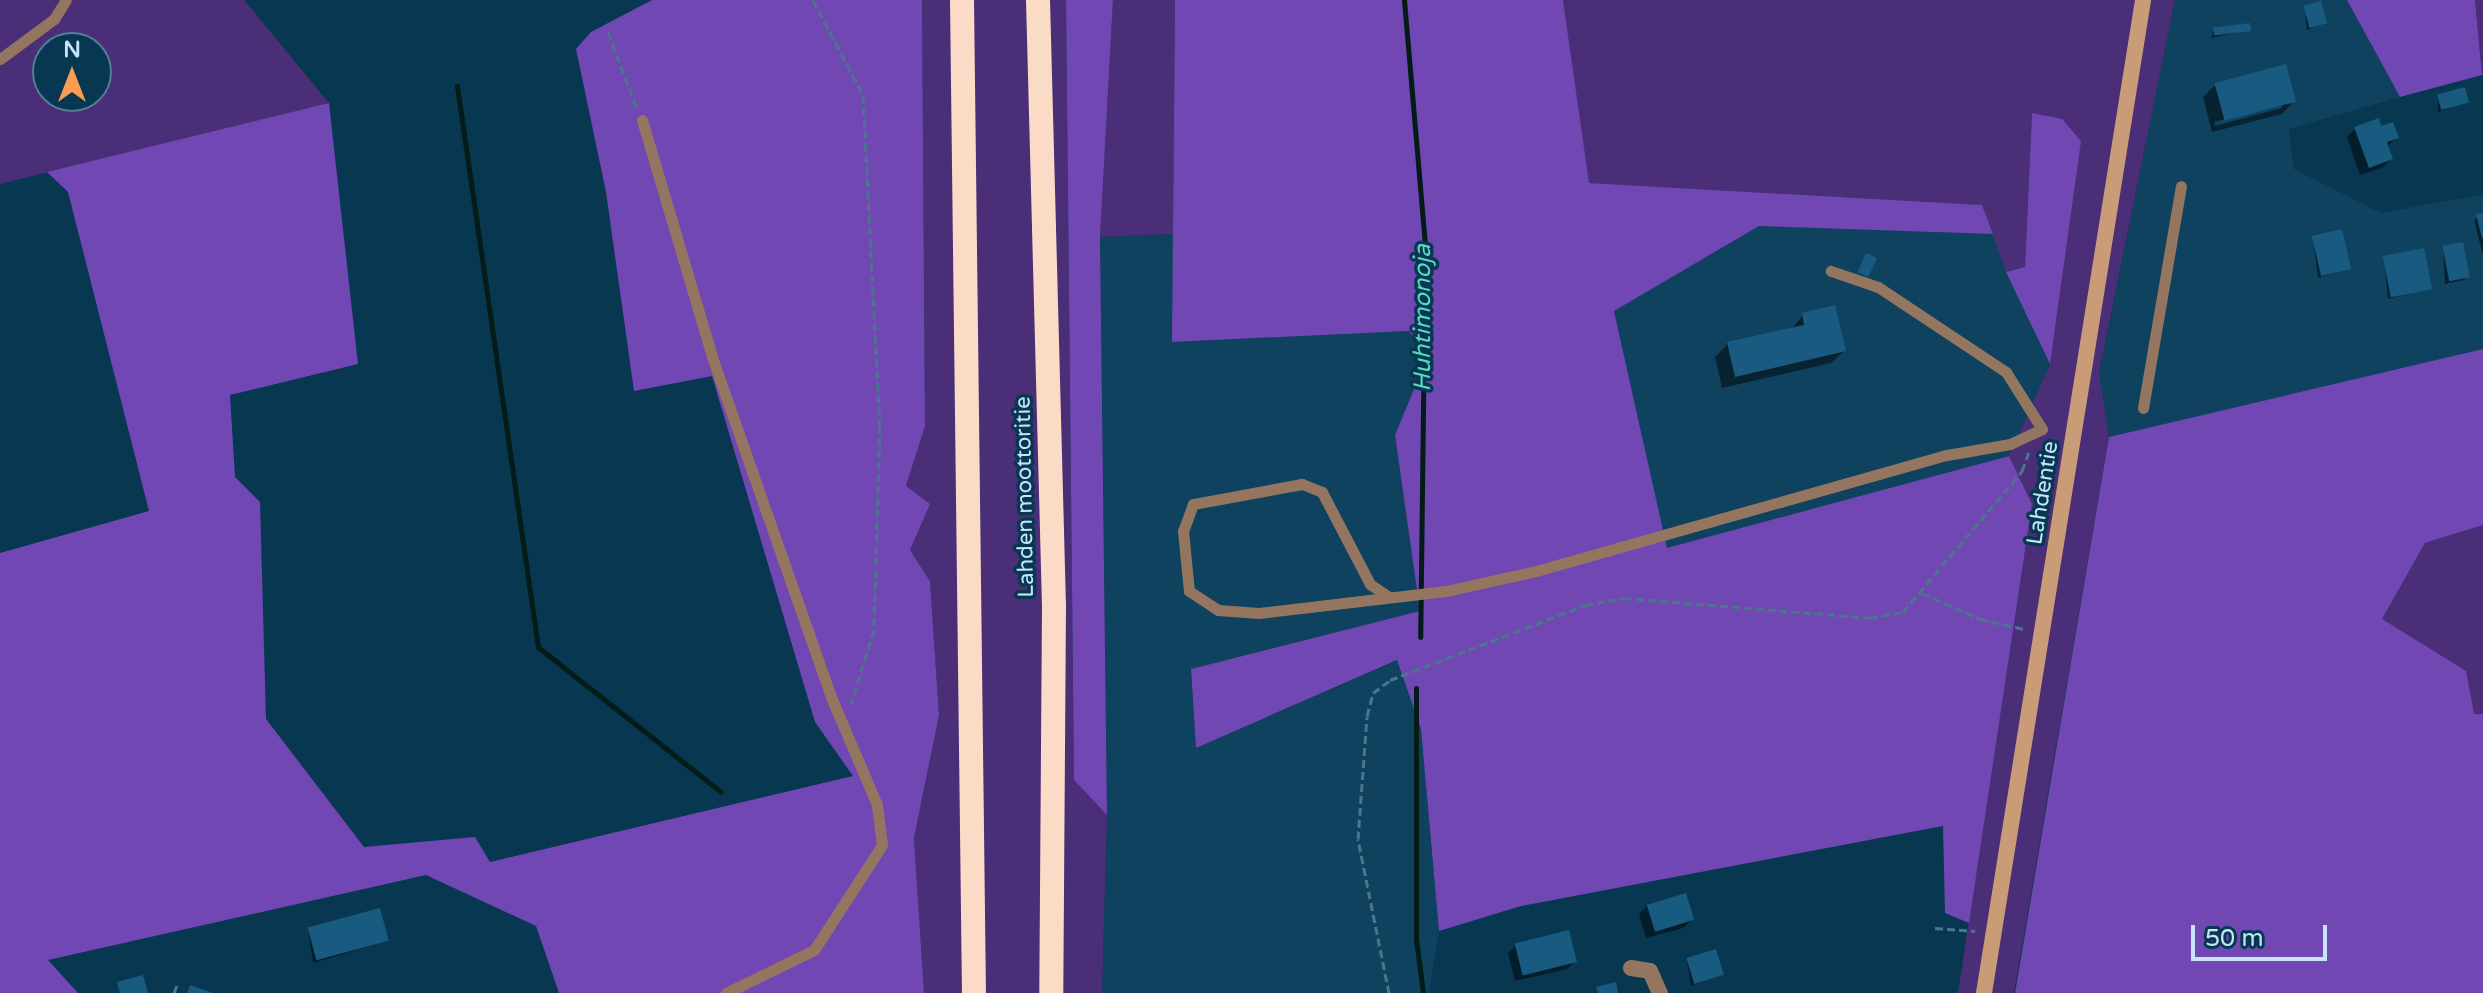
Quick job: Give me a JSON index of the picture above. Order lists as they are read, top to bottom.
{
  "streets": {
    "highway": ["Lahden moottoritie"],
    "main road": ["Lahdentie"]
  },
  "water": ["Huhtimonoja"],
  "scale_bar": "50 m",
  "north": "top"
}
